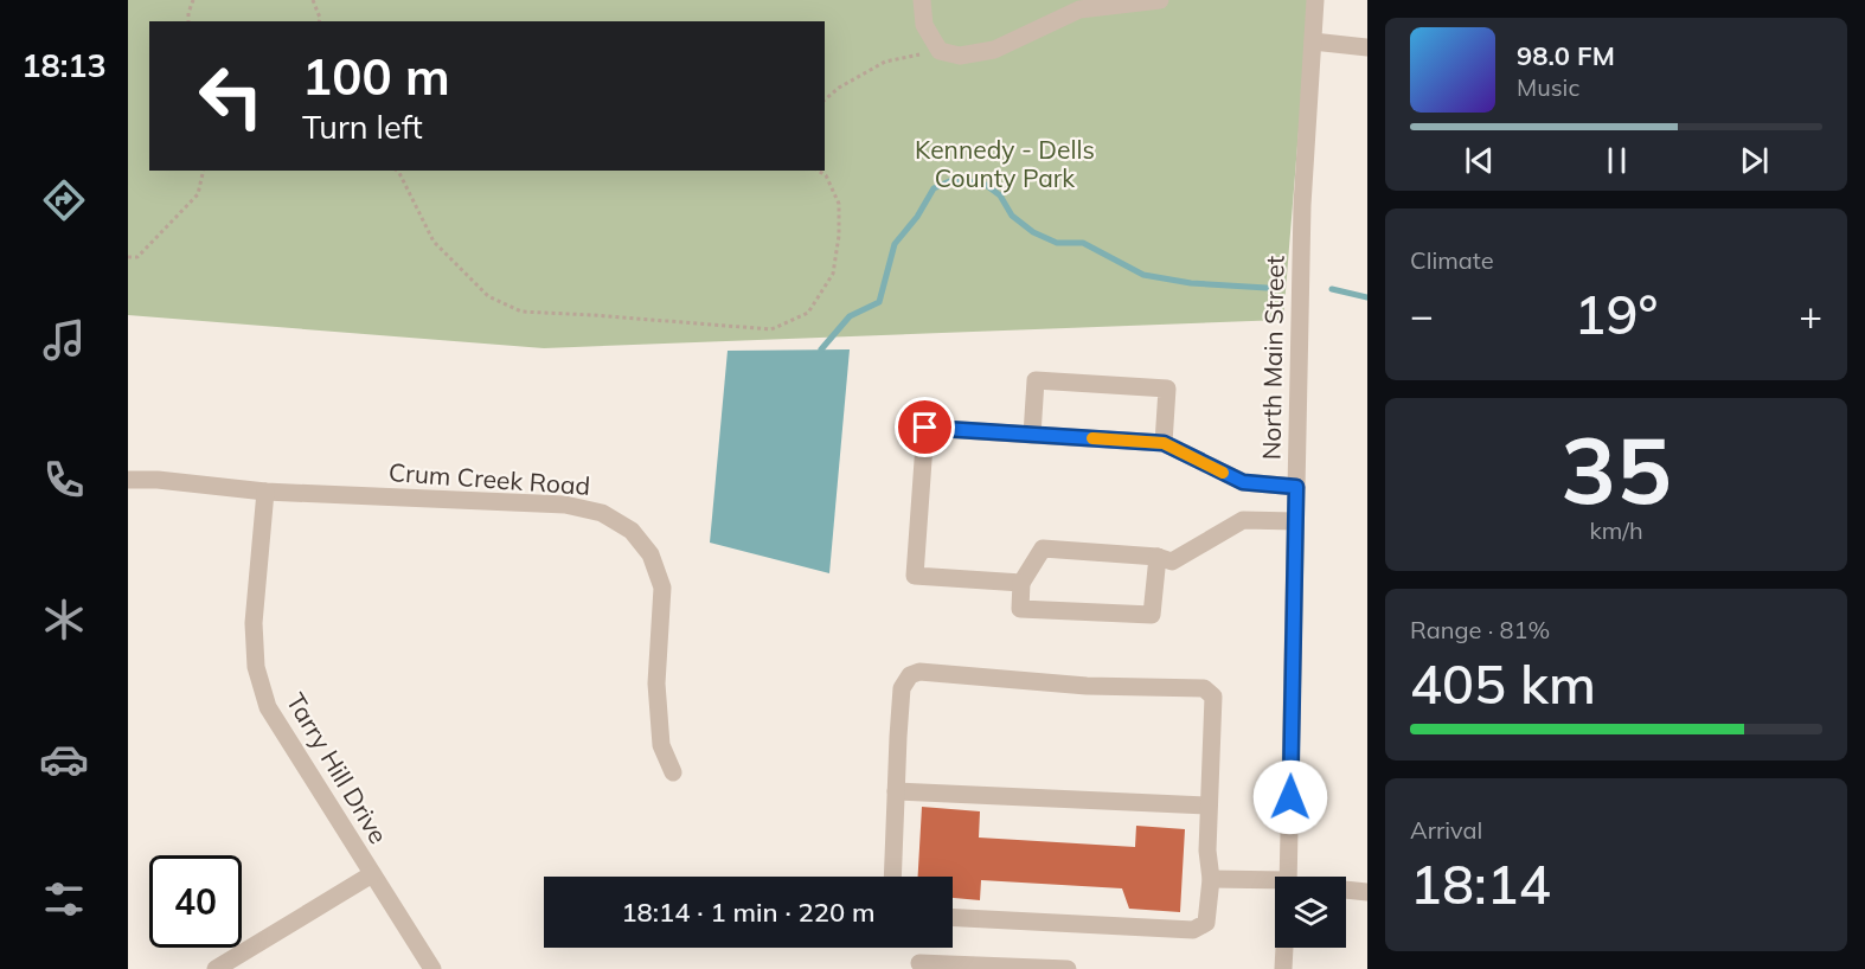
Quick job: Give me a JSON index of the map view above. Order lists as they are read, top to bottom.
{
  "streets": {
    "street": ["North Main Street", "Crum Creek Road", "Tarry Hill Drive"]
  },
  "crossings": [
    ["Crum Creek Road", "Tarry Hill Drive"]
  ],
  "parks": ["Kennedy - Dells County Park"],
  "page": {
    "tabs": "18:13",
    "turn": ["100 m", "Turn left"],
    "song": ["98.0 FM", "Music"],
    "tile": [
      "Climate",
      ["35", "km/h"],
      ["Range · 81%", "405 km"],
      ["Arrival", "18:14"]
    ],
    "heat": ["−", "19°", "+"],
    "limit": "40",
    "trip": "18:14 · 1 min · 220 m"
  }
}
